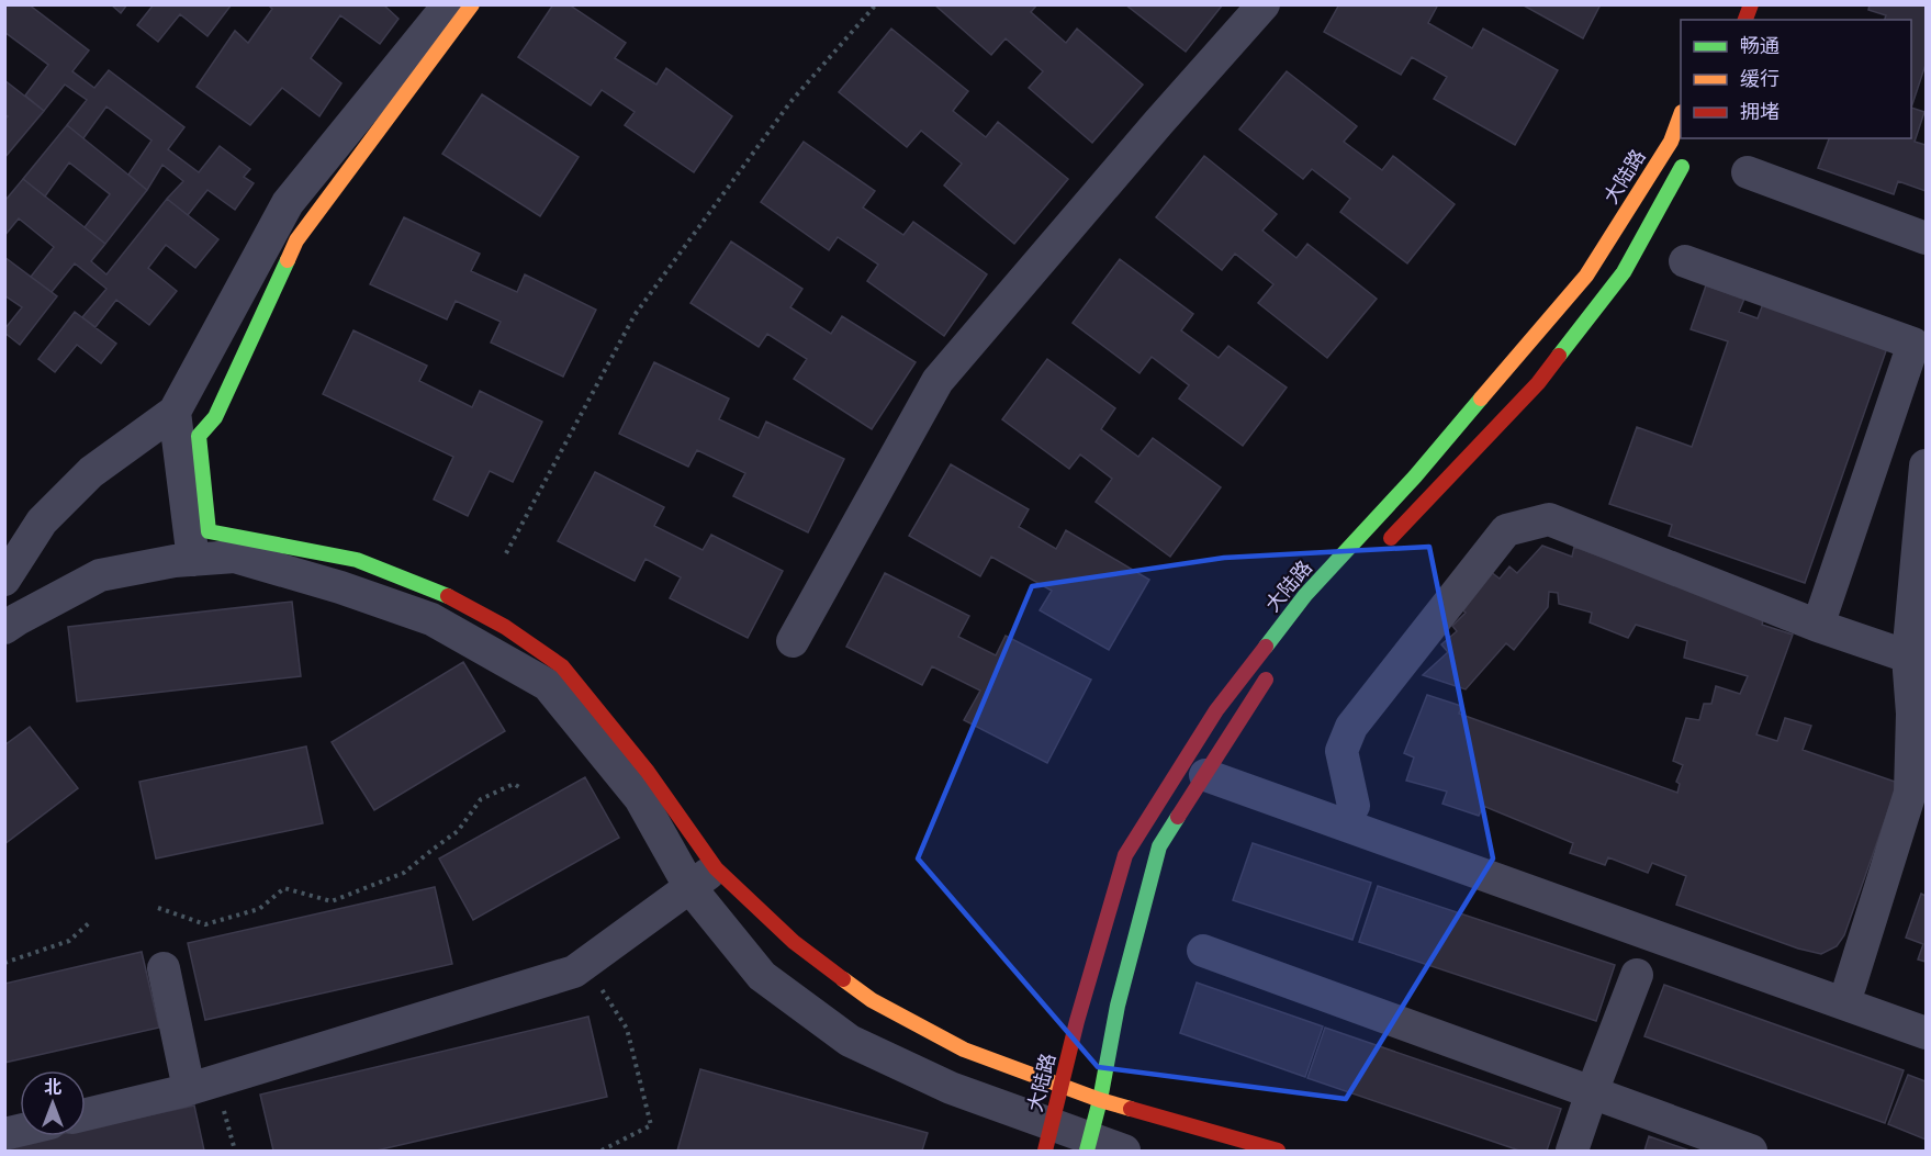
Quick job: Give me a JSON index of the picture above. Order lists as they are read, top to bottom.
{
  "streets": {
    "main road": ["大陆路"]
  },
  "legend": ["畅通", "缓行", "拥堵"],
  "north": "top"
}
